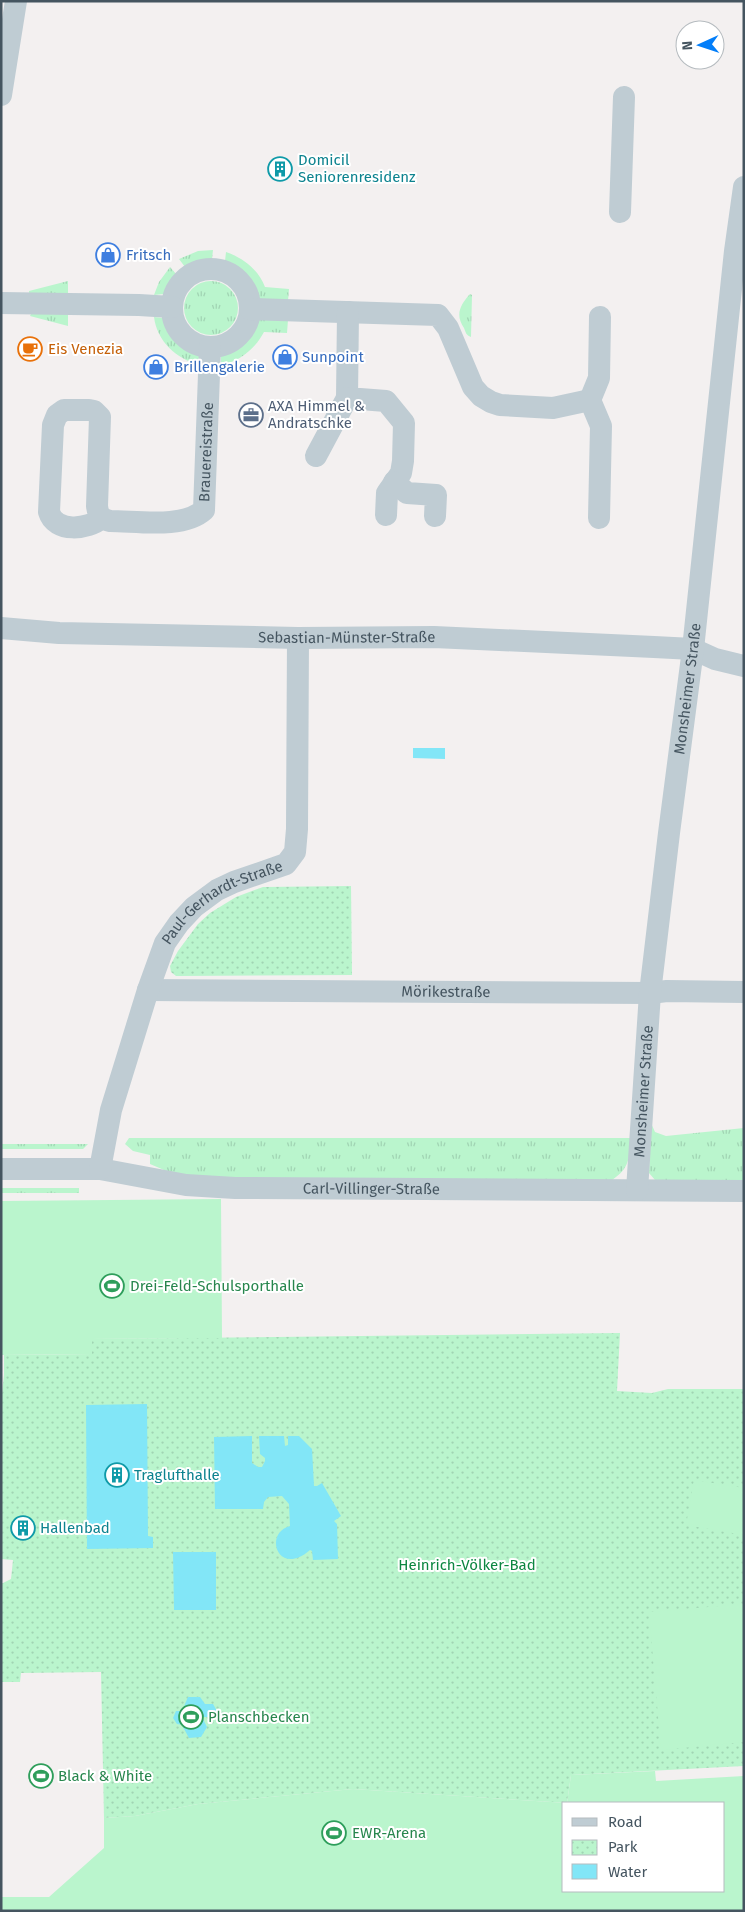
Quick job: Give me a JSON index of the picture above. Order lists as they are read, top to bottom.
{
  "streets": {
    "street": [
      "Brauereistraße",
      "Sebastian-Münster-Straße",
      "Monsheimer Straße",
      "Paul-Gerhardt-Straße",
      "Mörikestraße",
      "Carl-Villinger-Straße"
    ]
  },
  "crossings": [
    ["Sebastian-Münster-Straße", "Monsheimer Straße"],
    ["Sebastian-Münster-Straße", "Paul-Gerhardt-Straße"],
    ["Monsheimer Straße", "Mörikestraße"],
    ["Monsheimer Straße", "Carl-Villinger-Straße"],
    ["Paul-Gerhardt-Straße", "Mörikestraße"],
    ["Paul-Gerhardt-Straße", "Carl-Villinger-Straße"]
  ],
  "parks": ["Heinrich-Völker-Bad"],
  "places": {
    "building": ["Domicil Seniorenresidenz", "Traglufthalle", "Hallenbad"],
    "shop": ["Fritsch", "Sunpoint", "Brillengalerie"],
    "cafe": ["Eis Venezia"],
    "office": ["AXA Himmel & Andratschke"],
    "sports": [
      "Drei-Feld-Schulsporthalle",
      "Planschbecken",
      "Black & White",
      "EWR-Arena"
    ]
  },
  "legend": ["Road", "Park", "Water"],
  "north": "left"
}
